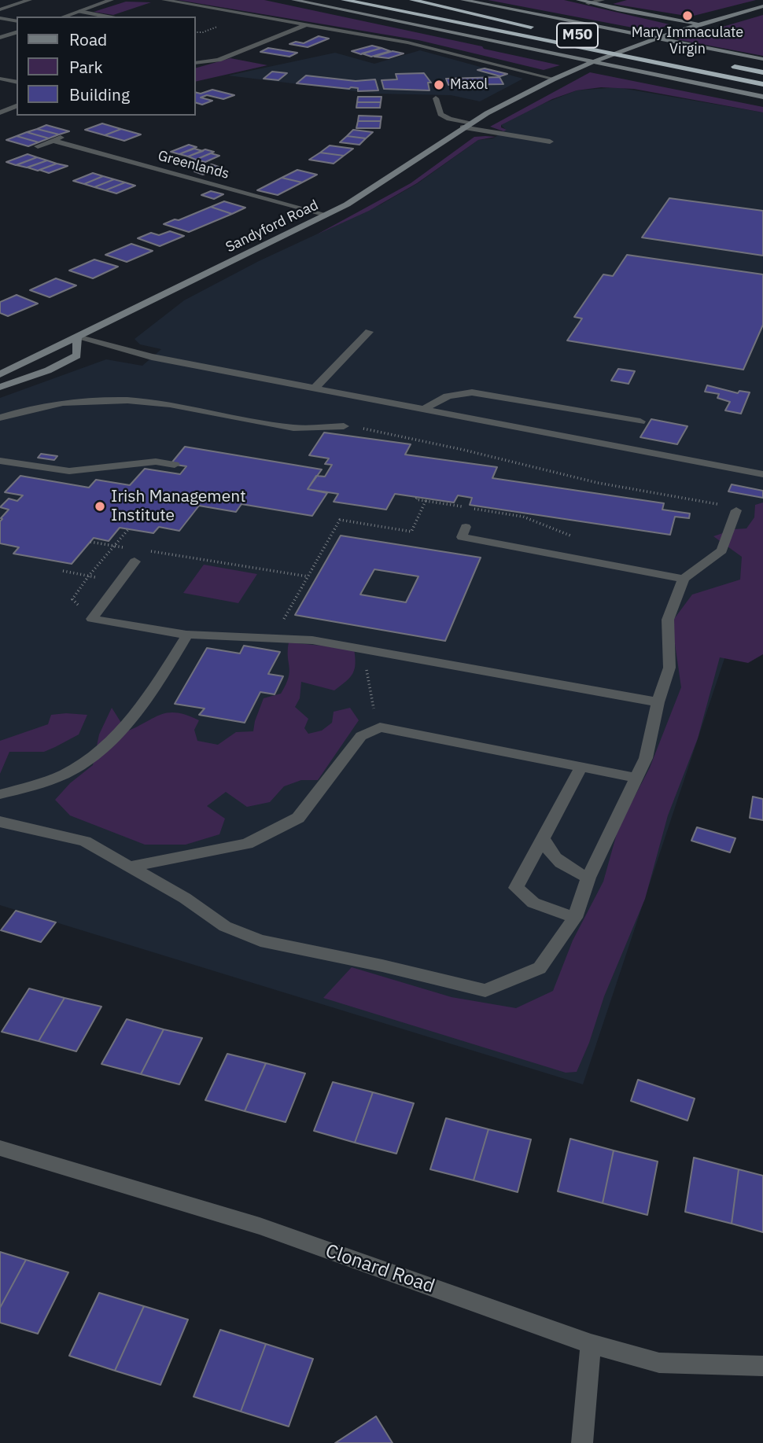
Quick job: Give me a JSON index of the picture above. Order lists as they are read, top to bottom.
{
  "streets": {
    "highway": ["M50"],
    "main road": ["Sandyford Road"],
    "street": ["Greenlands", "Clonard Road"]
  },
  "crossings": [
    ["Greenlands", "Sandyford Road"]
  ],
  "places": ["Mary Immaculate Virgin", "Maxol", "Irish Management Institute"],
  "legend": ["Road", "Park", "Building"]
}
